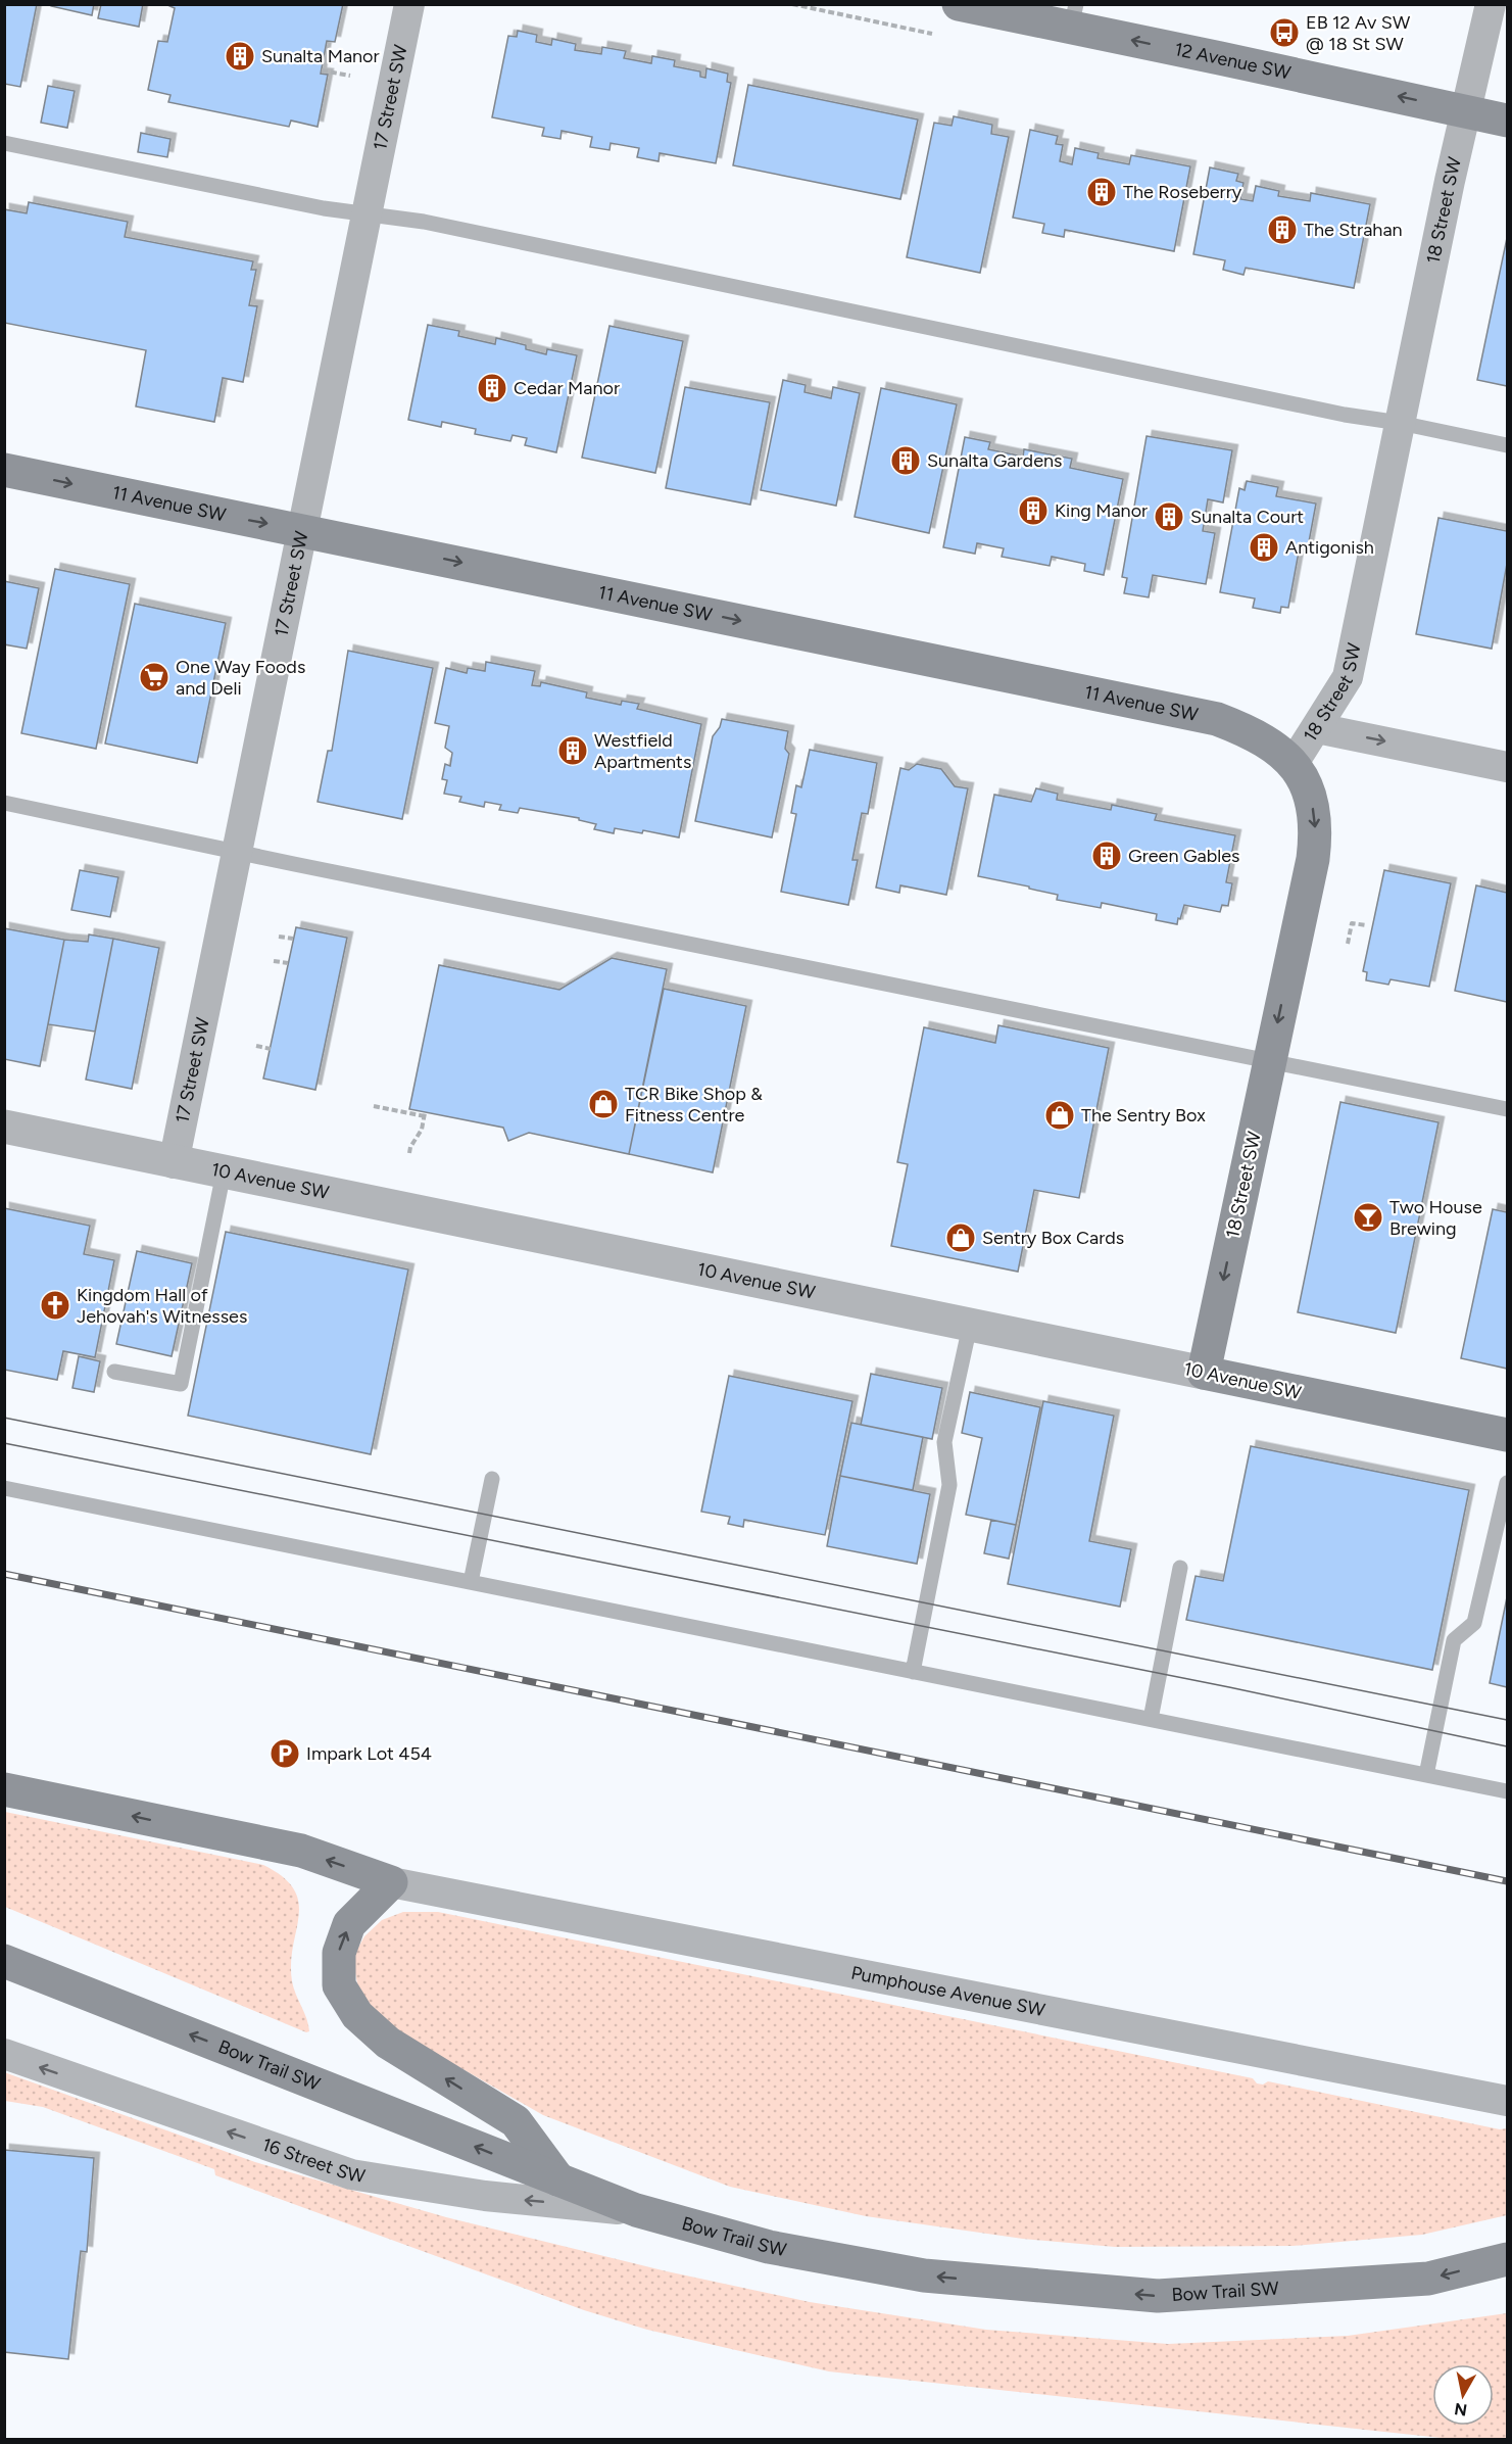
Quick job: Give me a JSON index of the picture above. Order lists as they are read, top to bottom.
{
  "streets": {
    "main road": [
      "12 Avenue SW",
      "18 Street SW",
      "11 Avenue SW",
      "10 Avenue SW",
      "Bow Trail SW"
    ],
    "street": ["17 Street SW", "Pumphouse Avenue SW", "16 Street SW"]
  },
  "crossings": [
    ["12 Avenue SW", "18 Street SW"],
    ["17 Street SW", "11 Avenue SW"],
    ["17 Street SW", "10 Avenue SW"],
    ["18 Street SW", "11 Avenue SW"],
    ["18 Street SW", "10 Avenue SW"],
    ["Bow Trail SW", "16 Street SW"]
  ],
  "one_way": [
    "12 Avenue SW",
    "18 Street SW",
    "11 Avenue SW",
    "Bow Trail SW",
    "16 Street SW"
  ],
  "places": {
    "bus stop": ["EB 12 Av SW @ 18 St SW"],
    "building": [
      "Sunalta Manor",
      "The Roseberry",
      "The Strahan",
      "Cedar Manor",
      "Sunalta Gardens",
      "King Manor",
      "Sunalta Court",
      "Antigonish",
      "Westfield Apartments",
      "Green Gables"
    ],
    "supermarket": ["One Way Foods and Deli"],
    "shop": ["TCR Bike Shop & Fitness Centre", "The Sentry Box", "Sentry Box Cards"],
    "bar": ["Two House Brewing"],
    "church": ["Kingdom Hall of Jehovah's Witnesses"],
    "parking": ["Impark Lot 454"]
  },
  "north": "bottom"
}
